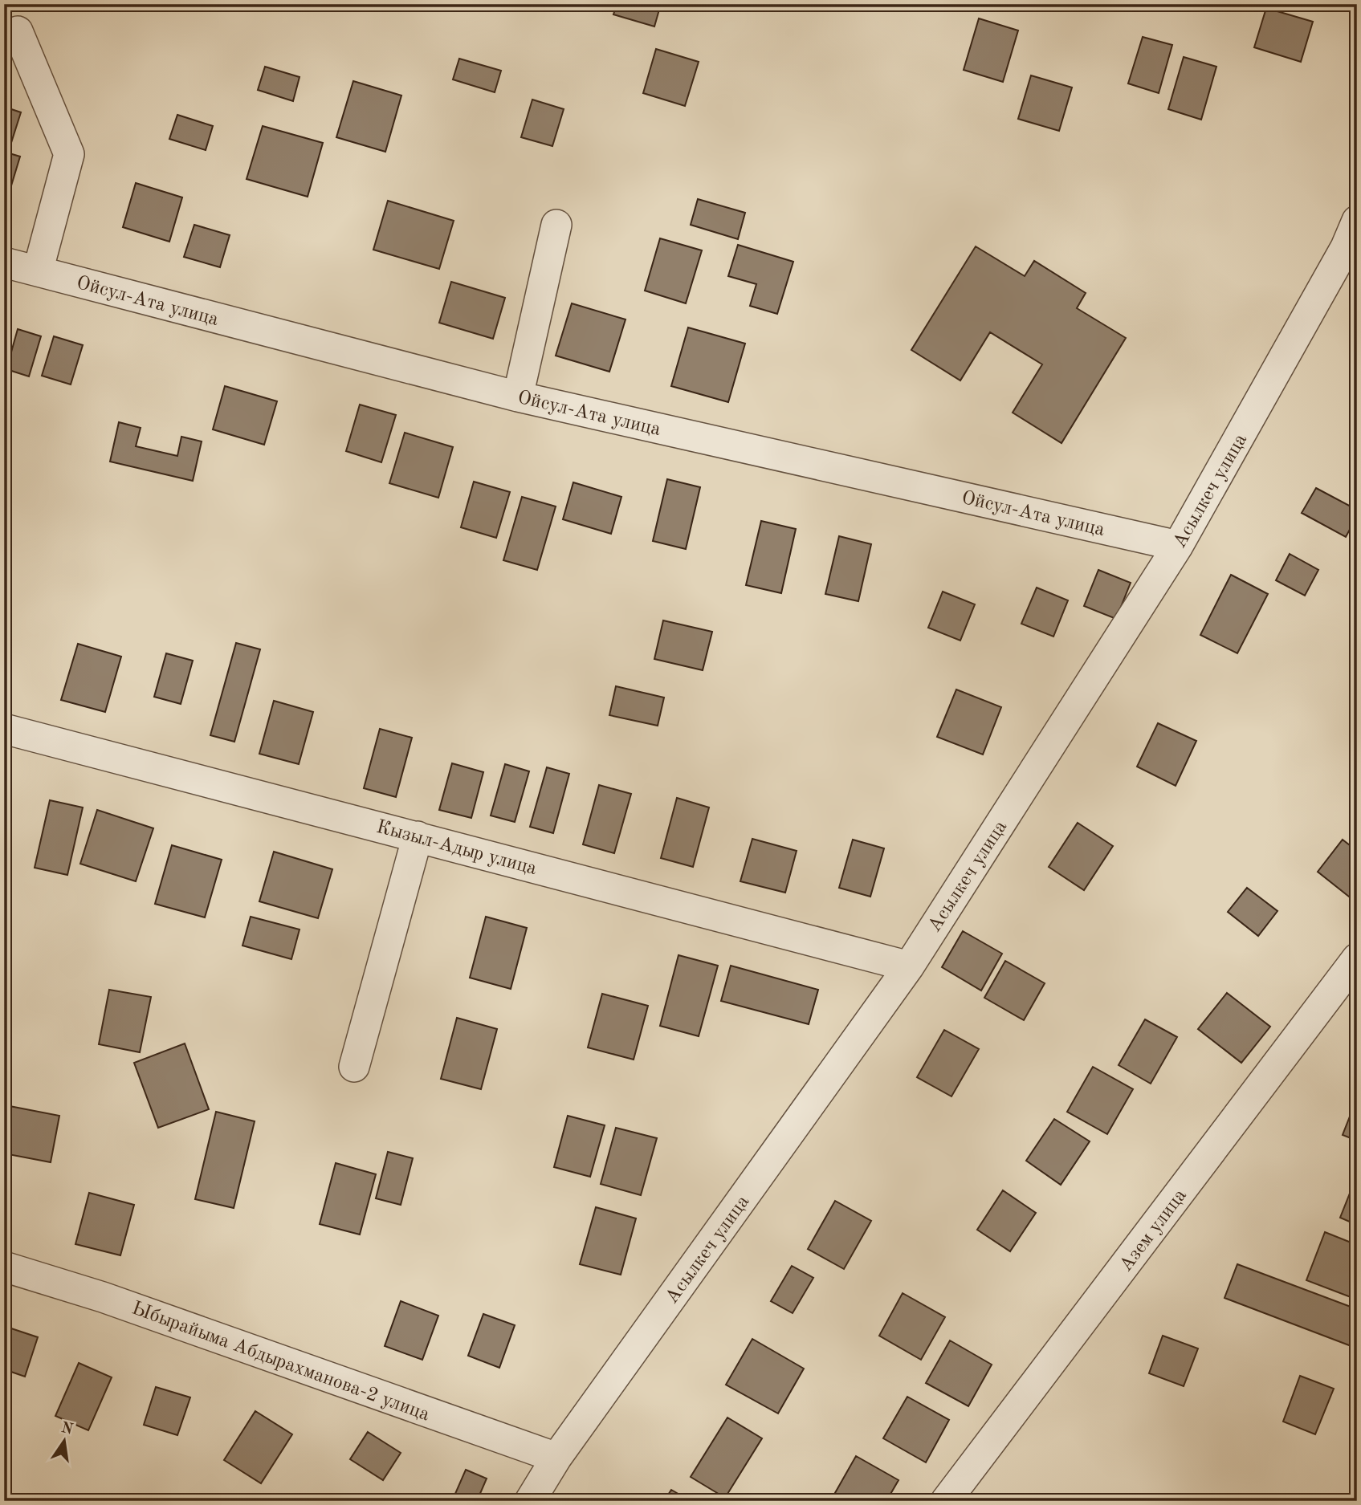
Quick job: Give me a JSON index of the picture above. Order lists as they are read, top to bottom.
{
  "streets": {
    "street": [
      "Ойсул-Ата улица",
      "Асылкеч улица",
      "Кызыл-Адыр улица",
      "Азем улица",
      "Ыбырайыма Абдырахманова-2 улица"
    ]
  },
  "crossings": [
    ["Ойсул-Ата улица", "Асылкеч улица"],
    ["Асылкеч улица", "Кызыл-Адыр улица"],
    ["Асылкеч улица", "Ыбырайыма Абдырахманова-2 улица"]
  ],
  "north": "top"
}
